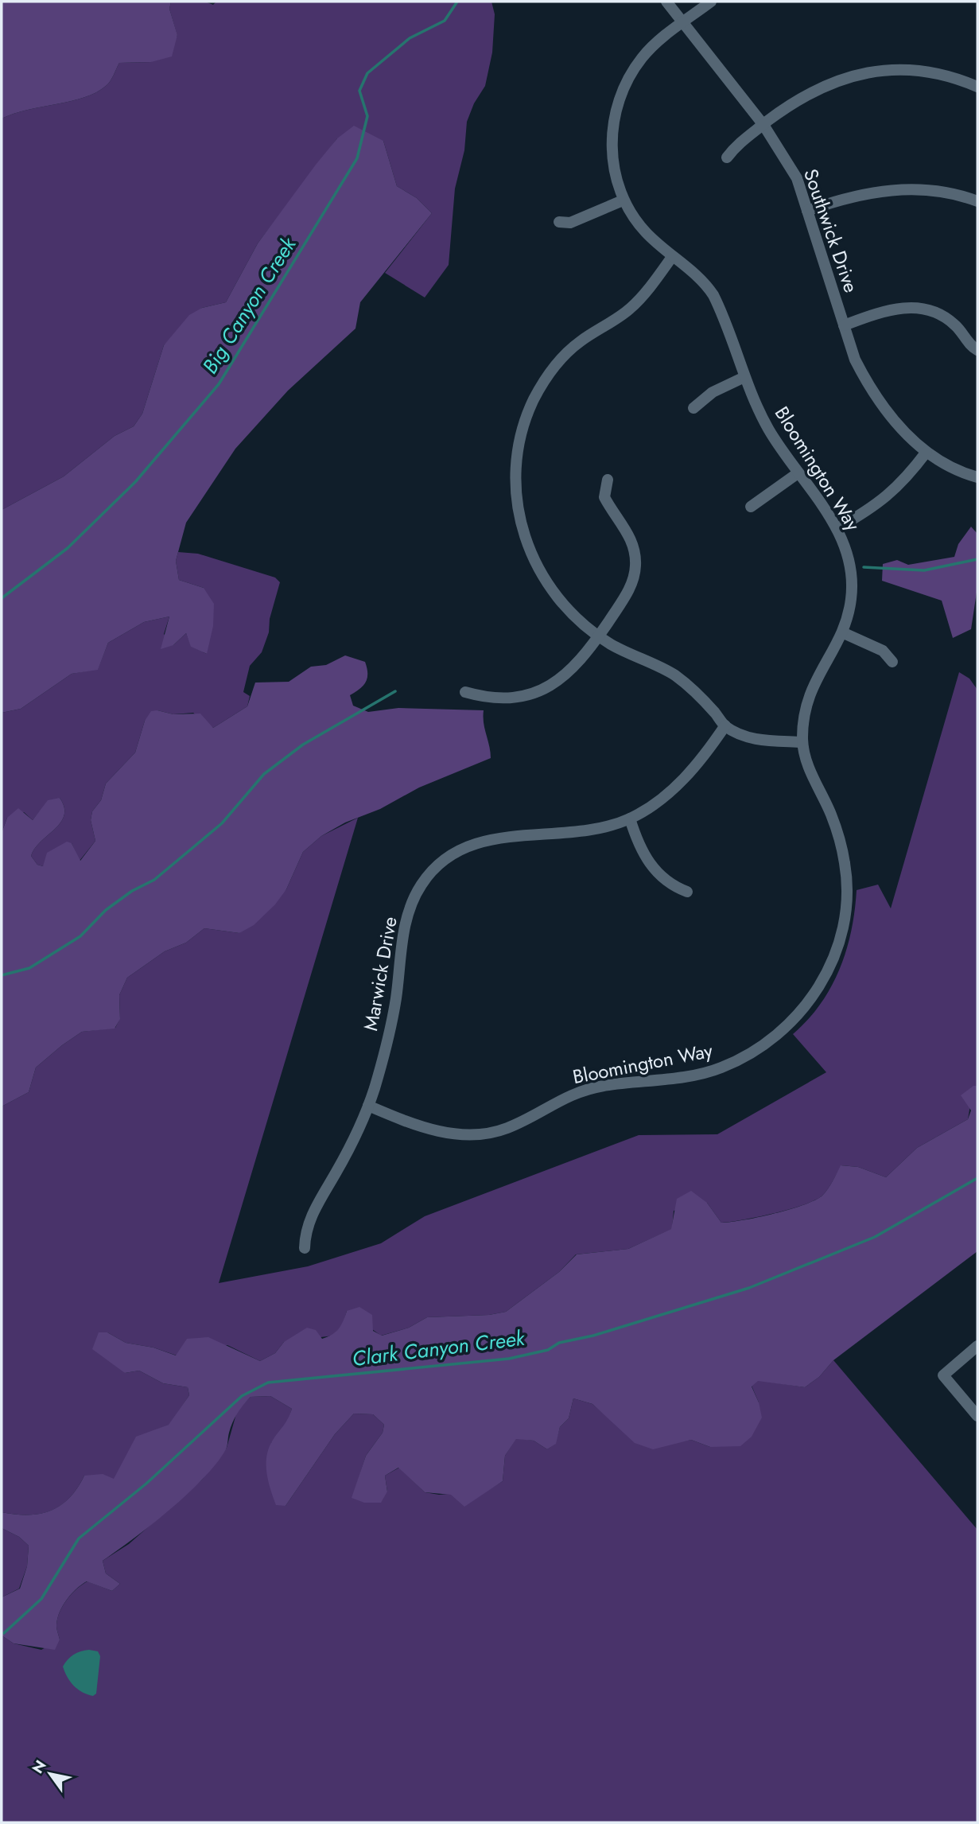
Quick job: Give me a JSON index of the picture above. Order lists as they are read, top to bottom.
{
  "streets": {
    "street": ["Southwick Drive", "Bloomington Way", "Marwick Drive"]
  },
  "crossings": [
    ["Southwick Drive", "Bloomington Way"],
    ["Bloomington Way", "Marwick Drive"]
  ],
  "water": ["Big Canyon Creek", "Clark Canyon Creek"],
  "north": "top left"
}
